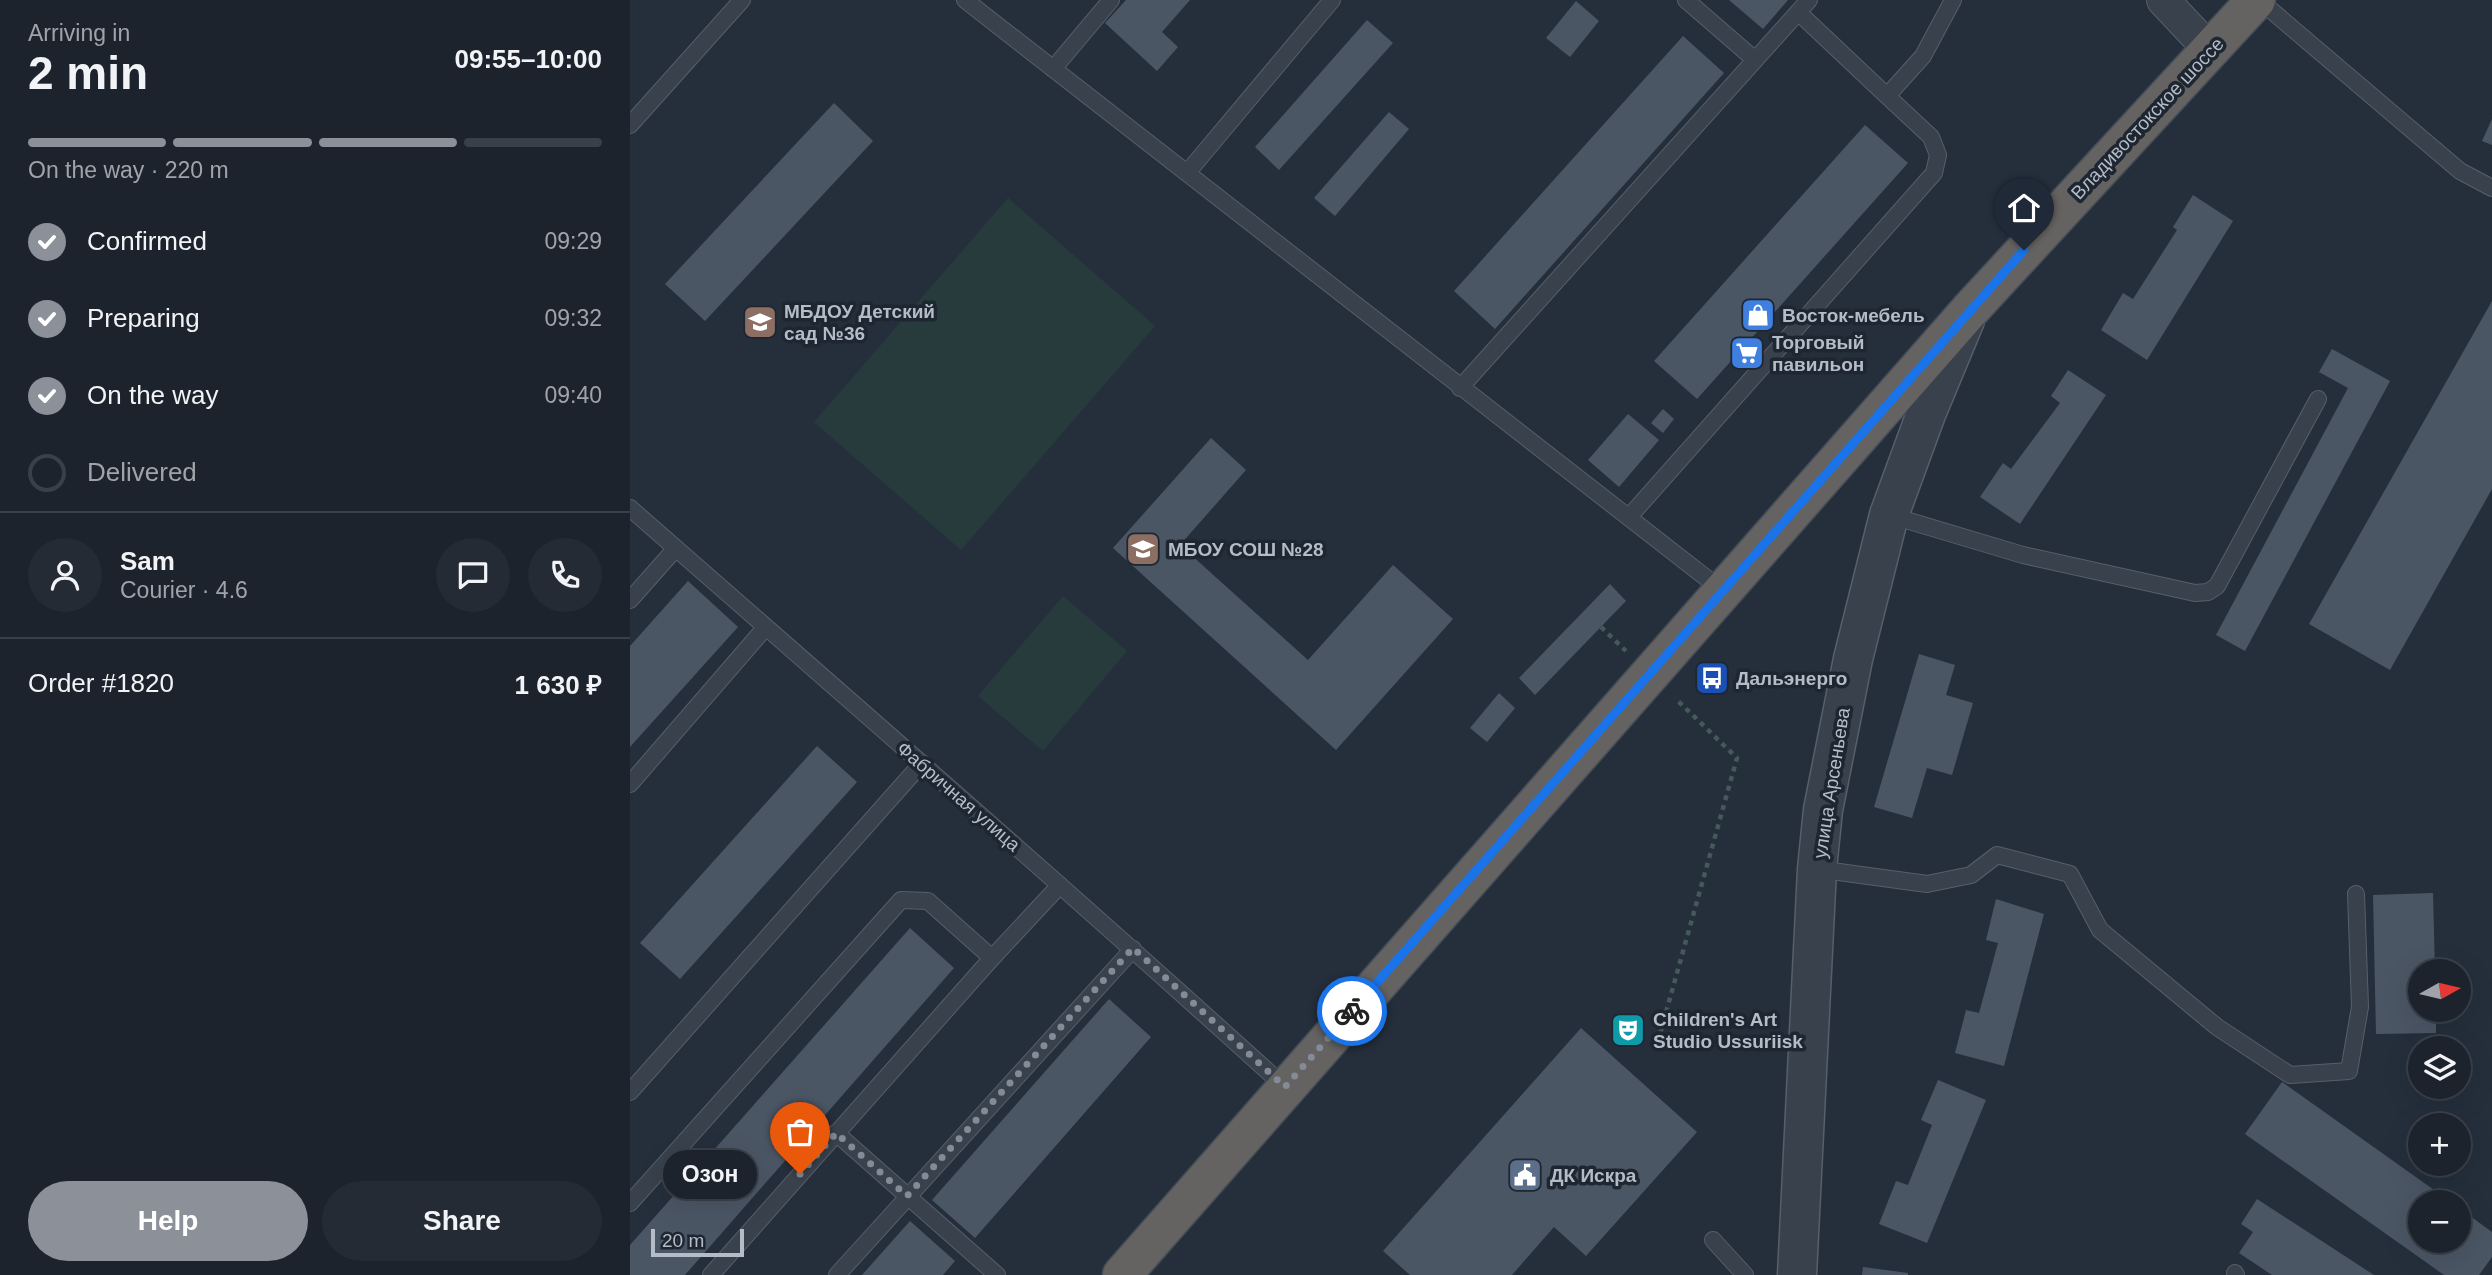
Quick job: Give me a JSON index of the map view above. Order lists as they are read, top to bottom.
{
  "streets": {
    "highway": ["Владивостокское шоссе"],
    "street": ["улица Арсеньева"],
    "lane": ["Фабричная улица"]
  },
  "crossings": [
    ["Владивостокское шоссе", "улица Арсеньева"],
    ["Владивостокское шоссе", "Фабричная улица"]
  ],
  "places": {
    "shop": ["Восток-мебель"],
    "school or university": ["МБДОУ Детский сад №36", "МБОУ СОШ №28"],
    "supermarket": ["Торговый павильон"],
    "bus stop": ["Дальэнерго"],
    "theatre": ["Children's Art Studio Ussuriisk"],
    "other": ["Озон"],
    "public building": ["ДК Искра"]
  },
  "scale_bar": "20 m",
  "north": "right",
  "page": {
    "heading": ["2 min", "Arriving in", "09:55–10:00"],
    "panel": [
      "Sam",
      "Courier · 4.6",
      "Order #1820",
      "1 630 ₽"
    ],
    "bar": "On the way · 220 m",
    "list": [
      ["Confirmed", "09:29"],
      ["Preparing", "09:32"],
      ["On the way", "09:40"],
      "Delivered"
    ],
    "map_buttons": ["+", "−"],
    "bubble": "Озон",
    "buttons": ["Help", "Share"],
    "scale": "20 m"
  }
}
